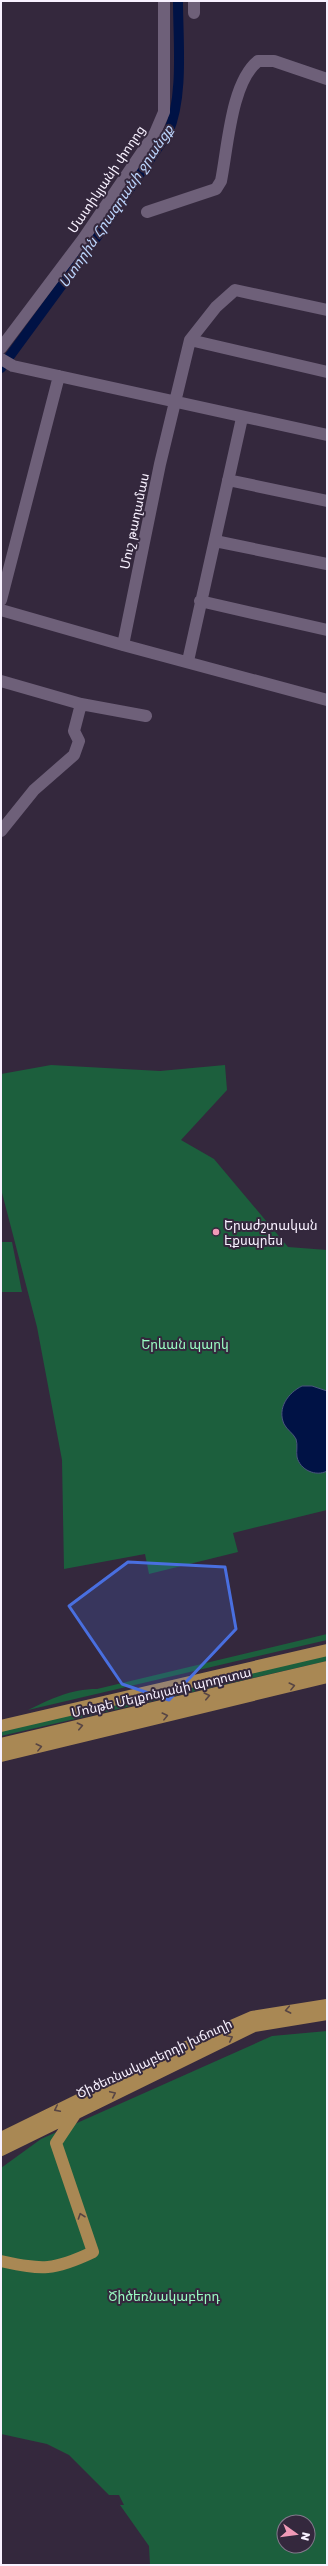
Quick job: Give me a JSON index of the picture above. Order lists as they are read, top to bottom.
{
  "streets": {
    "main road": ["Մոնթե Մելքոնյանի պողոտա", "Ծիծեռնակաբերդի խճուղի"],
    "street": ["Մատիկյանի փողոց", "Մուշ թաղամաս"]
  },
  "water": ["Ստորին Հրազդանի ջրանցք"],
  "parks": ["Երևան պարկ", "Ծիծեռնակաբերդ"],
  "places": ["Երաժշտական Էքսպրես"],
  "north": "right"
}
